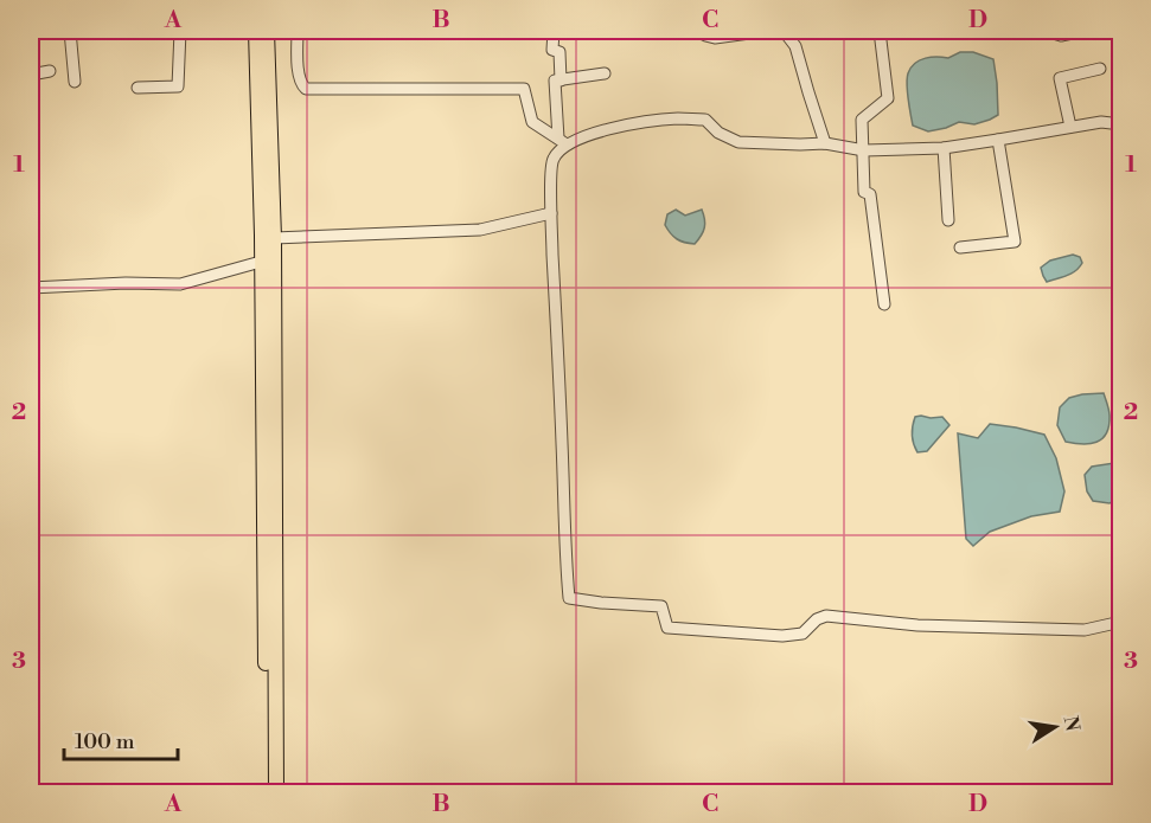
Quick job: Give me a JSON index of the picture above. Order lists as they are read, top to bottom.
{
  "scale_bar": "100 m",
  "north": "right",
  "grid": {
    "columns": [
      "A",
      "B",
      "C",
      "D"
    ],
    "rows": ["1", "2", "3"]
  }
}
